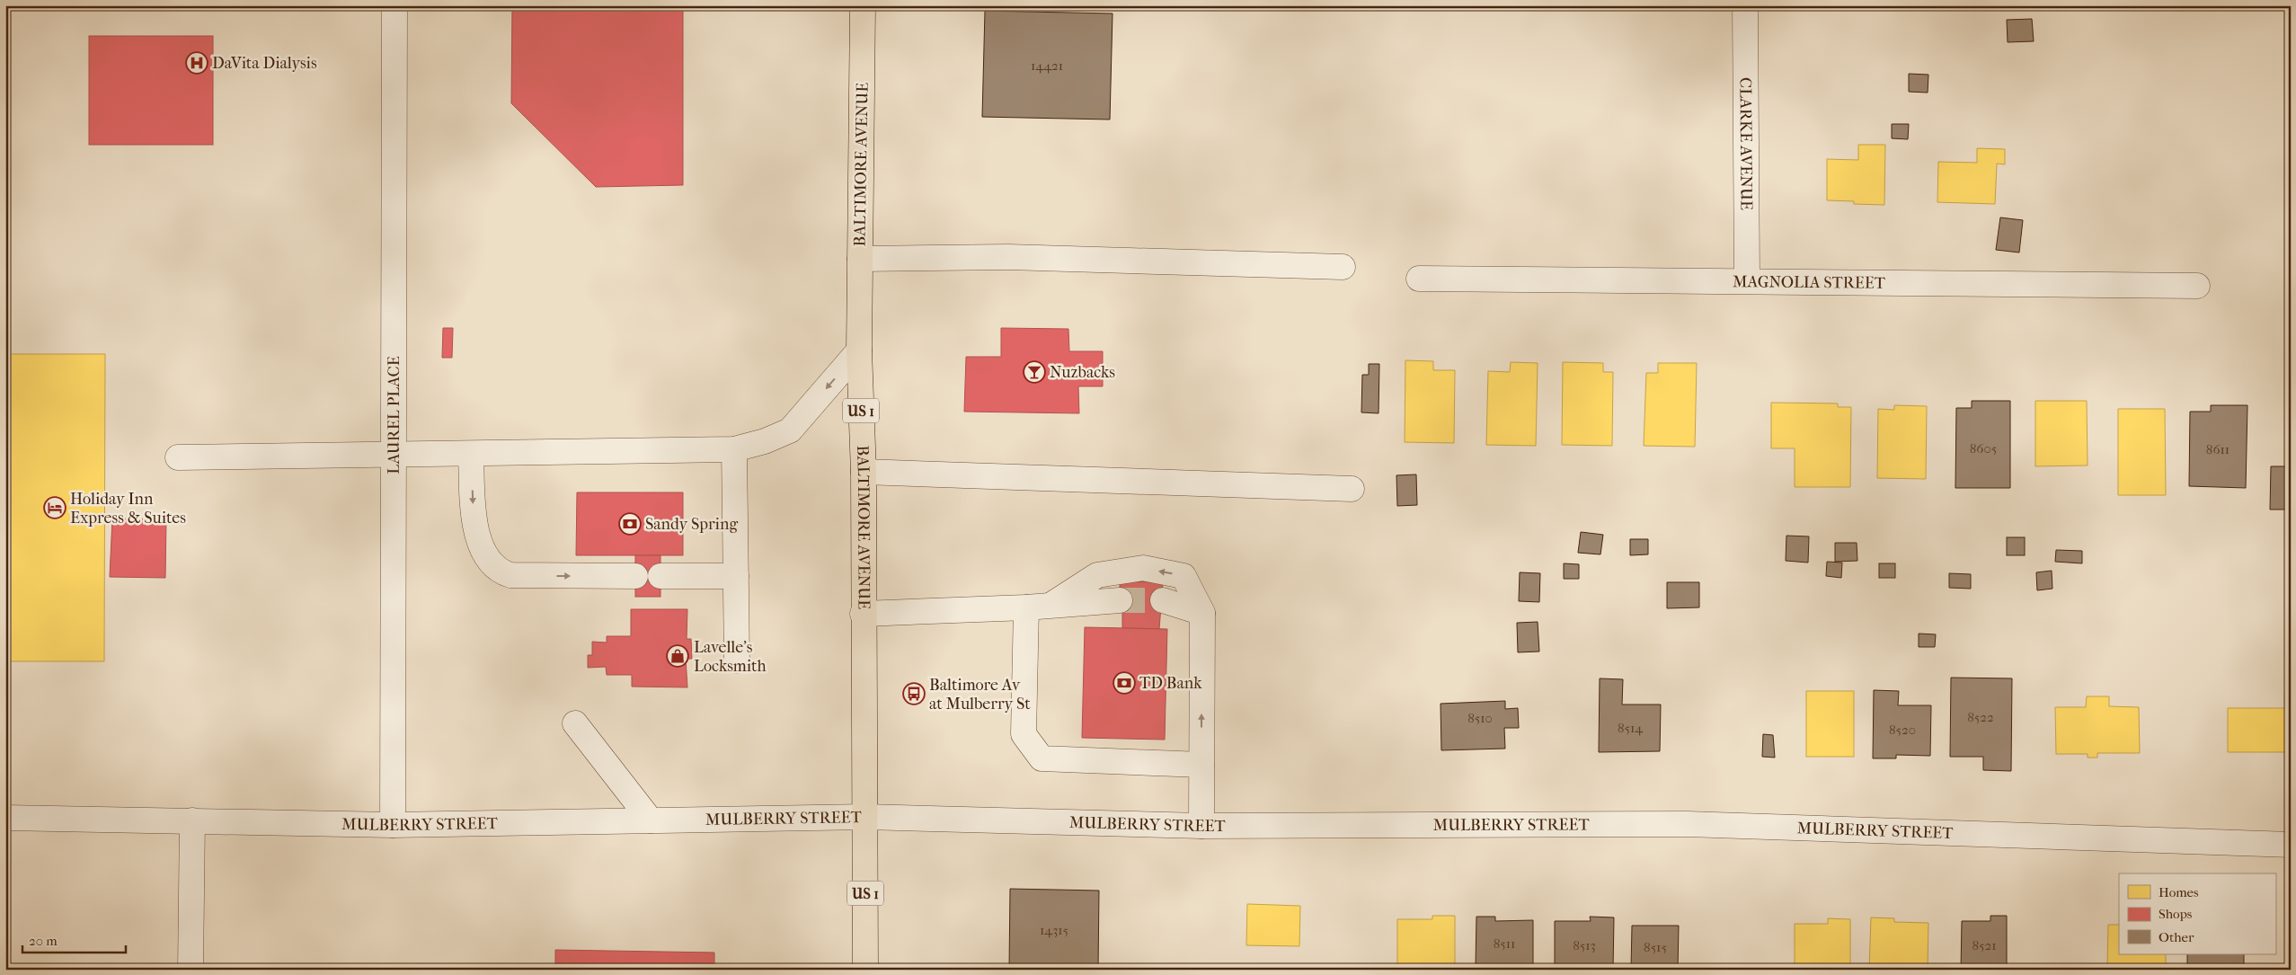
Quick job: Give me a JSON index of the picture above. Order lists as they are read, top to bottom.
{
  "streets": {
    "main road": ["BALTIMORE AVENUE", "US 1"],
    "street": [
      "CLARKE AVENUE",
      "MAGNOLIA STREET",
      "LAUREL PLACE",
      "MULBERRY STREET"
    ]
  },
  "crossings": [
    ["CLARKE AVENUE", "MAGNOLIA STREET"],
    ["BALTIMORE AVENUE", "MULBERRY STREET"],
    ["LAUREL PLACE", "MULBERRY STREET"]
  ],
  "places": {
    "hospital": ["DaVita Dialysis"],
    "bar": ["Nuzbacks"],
    "hotel": ["Holiday Inn Express & Suites"],
    "bank": ["Sandy Spring", "TD Bank"],
    "shop": ["Lavelle's Locksmith"],
    "bus stop": ["Baltimore Av at Mulberry St"]
  },
  "house_numbers": [
    "14421",
    "8605",
    "8611",
    "8522",
    "8510",
    "8514",
    "8520",
    "14315",
    "8511",
    "8513",
    "8521",
    "8515"
  ],
  "legend": ["Homes", "Shops", "Other"],
  "scale_bar": "20 m"
}
